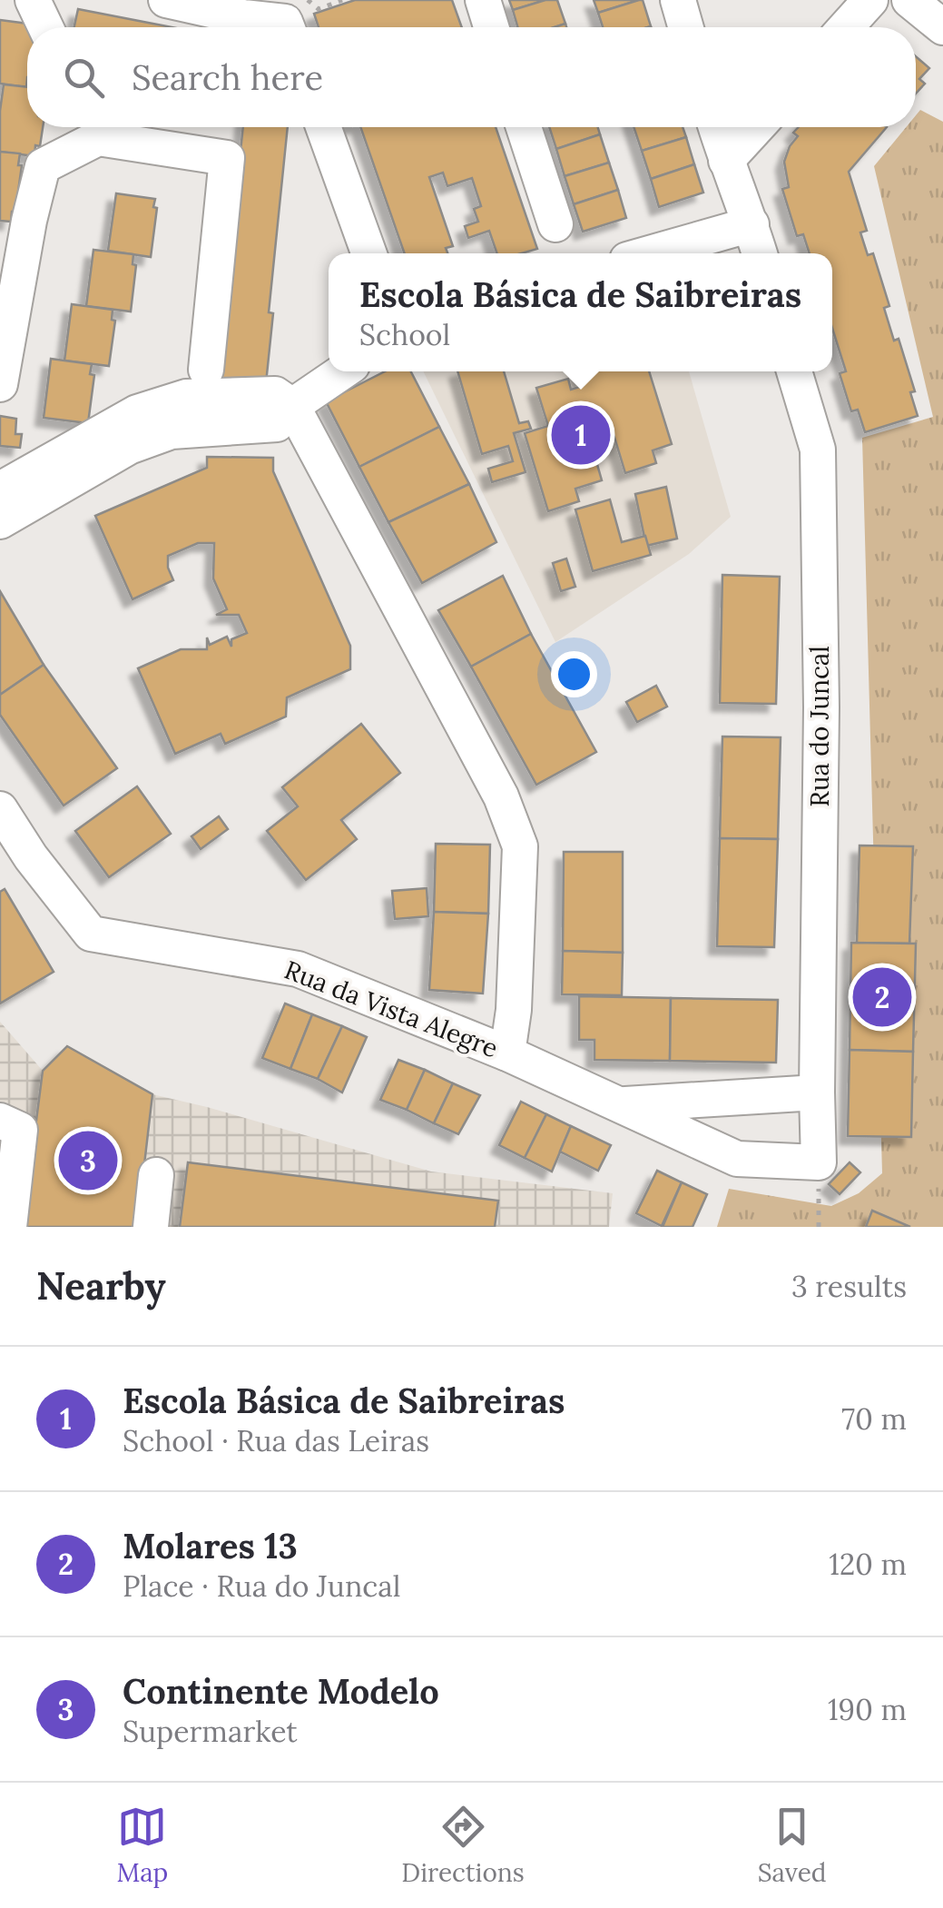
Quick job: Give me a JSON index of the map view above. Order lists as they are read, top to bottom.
{
  "streets": {
    "street": ["Rua do Juncal", "Rua da Vista Alegre"]
  },
  "crossings": [
    ["Rua do Juncal", "Rua da Vista Alegre"]
  ],
  "page": {
    "search": "Search here",
    "popup": ["Escola Básica de Saibreiras", "School"],
    "pins": ["1", "2", "3"],
    "heading": ["Nearby", "3 results"],
    "list": [
      {
        "mark": "1",
        "name": "Escola Básica de Saibreiras",
        "note": "School · Rua das Leiras",
        "value": "70 m"
      },
      {
        "mark": "2",
        "name": "Molares 13",
        "note": "Place · Rua do Juncal",
        "value": "120 m"
      },
      {
        "mark": "3",
        "name": "Continente Modelo",
        "note": "Supermarket",
        "value": "190 m"
      }
    ],
    "nav": ["Map", "Directions", "Saved"]
  }
}
